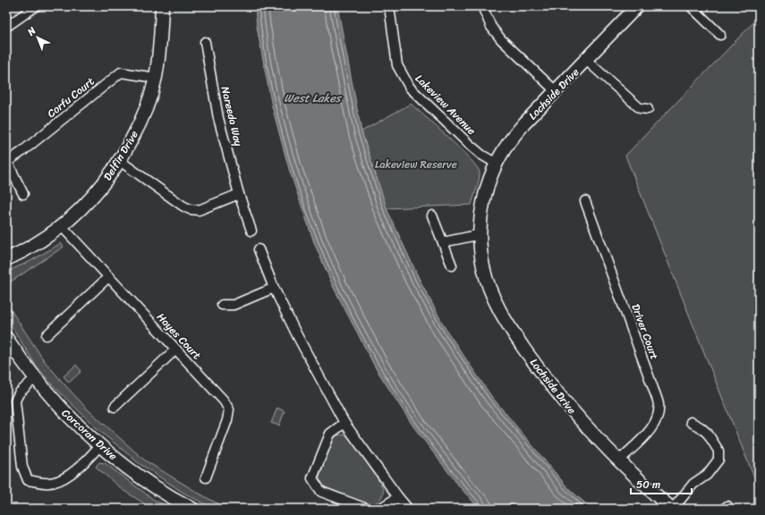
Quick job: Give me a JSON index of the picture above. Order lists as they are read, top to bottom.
{
  "streets": {
    "street": [
      "Lochside Drive",
      "Corfu Court",
      "Lakeview Avenue",
      "Nareeda Way",
      "Delfin Drive",
      "Driver Court",
      "Hayes Court",
      "Corcoran Drive"
    ]
  },
  "crossings": [
    ["Lochside Drive", "Lakeview Avenue"],
    ["Lochside Drive", "Driver Court"],
    ["Corfu Court", "Delfin Drive"],
    ["Delfin Drive", "Hayes Court"]
  ],
  "water": ["West Lakes"],
  "parks": ["Lakeview Reserve"],
  "scale_bar": "50 m",
  "north": "top left"
}
